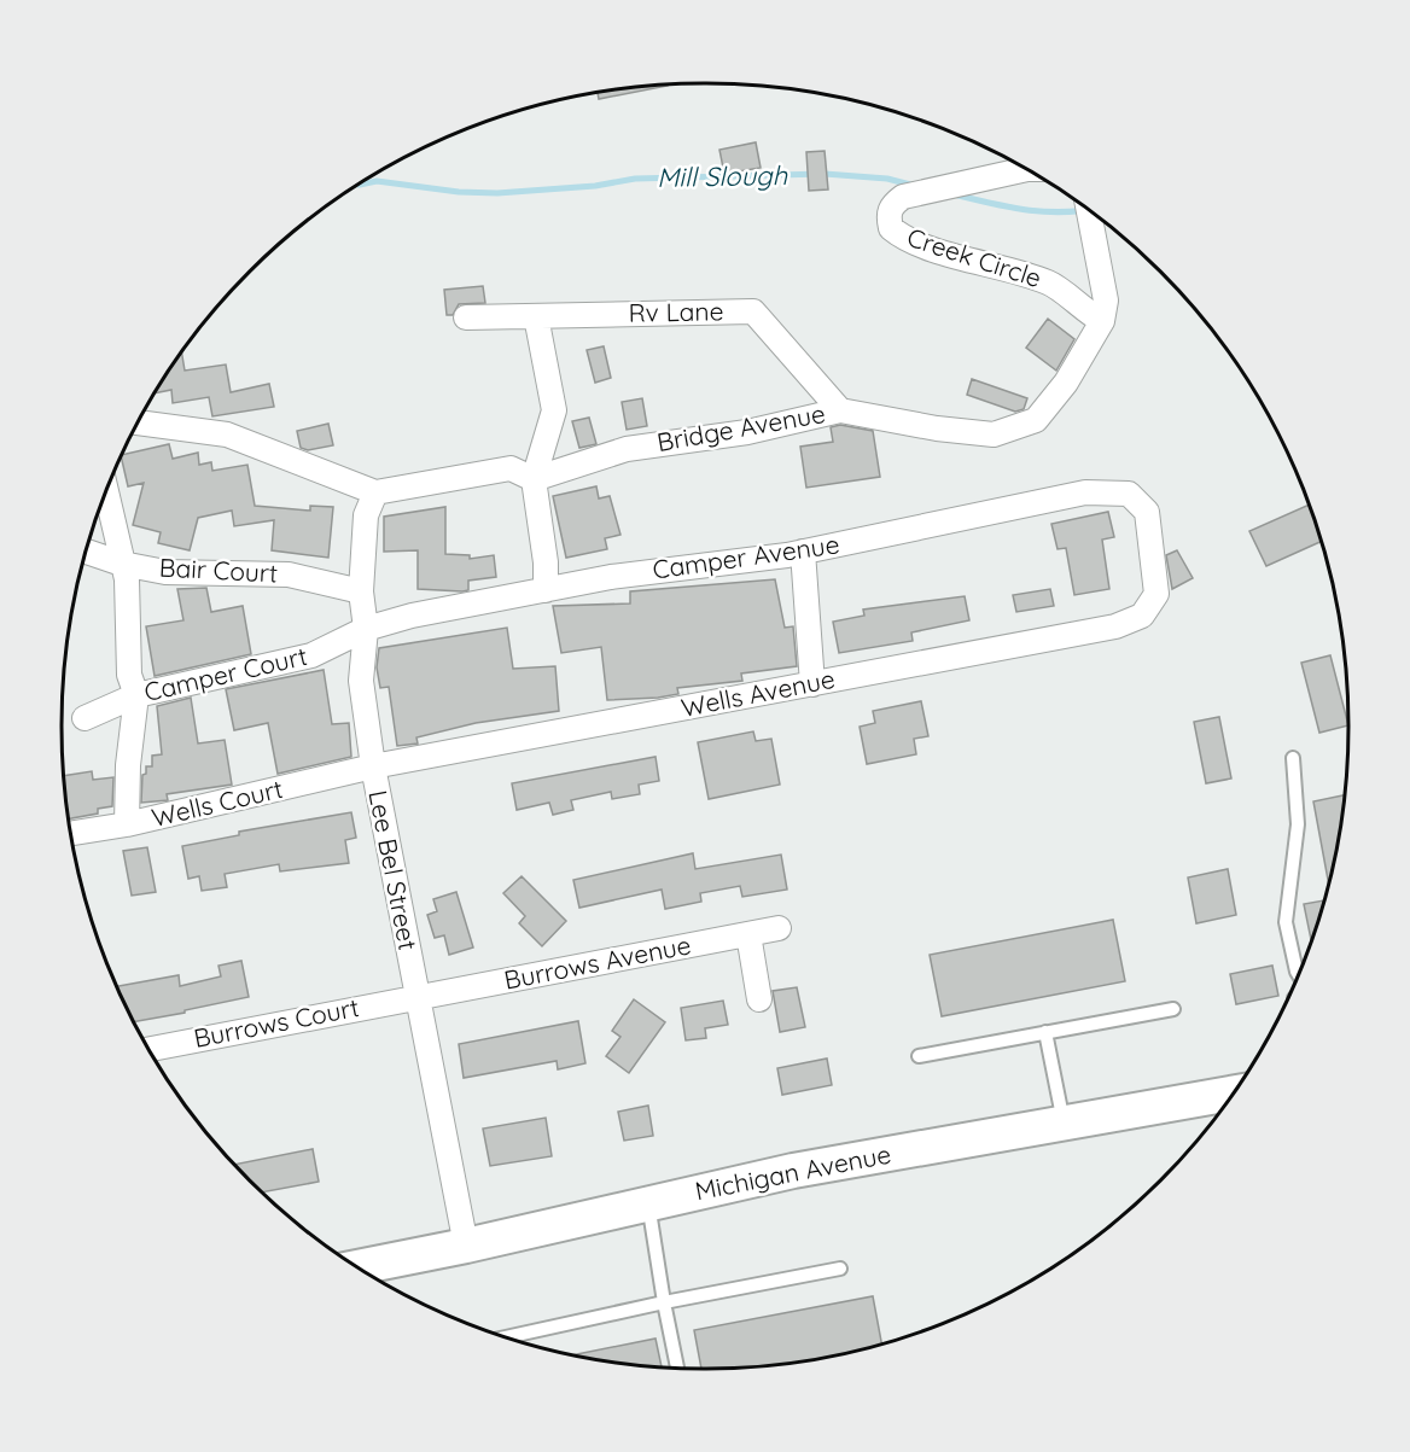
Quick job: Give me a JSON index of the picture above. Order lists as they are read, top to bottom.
{
  "streets": {
    "main road": ["Michigan Avenue"],
    "street": [
      "Creek Circle",
      "Rv Lane",
      "Bridge Avenue",
      "Camper Avenue",
      "Bair Court",
      "Camper Court",
      "Wells Avenue",
      "Wells Court",
      "Lee Bel Street",
      "Burrows Avenue",
      "Burrows Court"
    ]
  },
  "crossings": [
    ["Creek Circle", "Bridge Avenue"],
    ["Rv Lane", "Bridge Avenue"],
    ["Camper Avenue", "Camper Court"],
    ["Camper Avenue", "Wells Avenue"],
    ["Camper Avenue", "Lee Bel Street"],
    ["Bair Court", "Lee Bel Street"],
    ["Camper Court", "Lee Bel Street"],
    ["Wells Avenue", "Wells Court"],
    ["Wells Avenue", "Lee Bel Street"],
    ["Wells Court", "Lee Bel Street"],
    ["Lee Bel Street", "Burrows Avenue"],
    ["Lee Bel Street", "Burrows Court"],
    ["Lee Bel Street", "Michigan Avenue"],
    ["Burrows Avenue", "Burrows Court"]
  ],
  "water": ["Mill Slough"]
}
